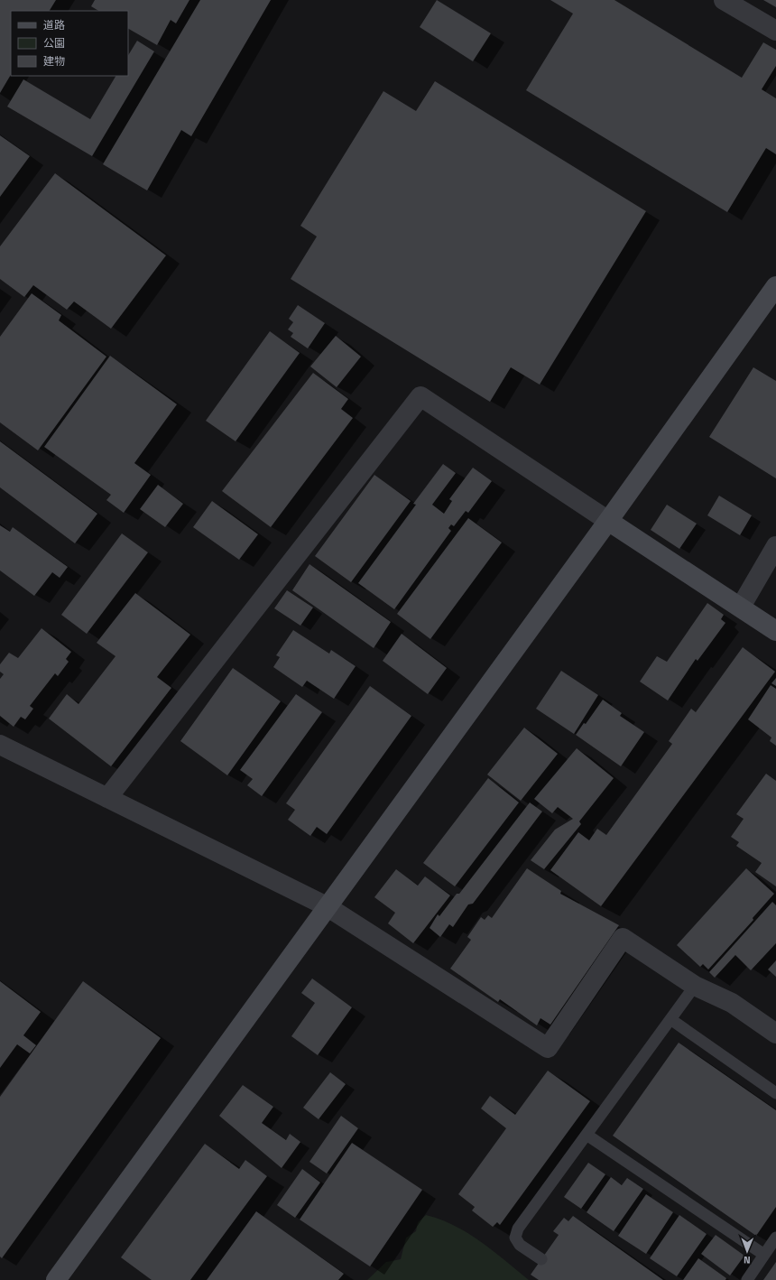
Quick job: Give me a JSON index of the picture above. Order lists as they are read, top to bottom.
{
  "legend": ["道路", "公園", "建物"],
  "north": "bottom"
}
